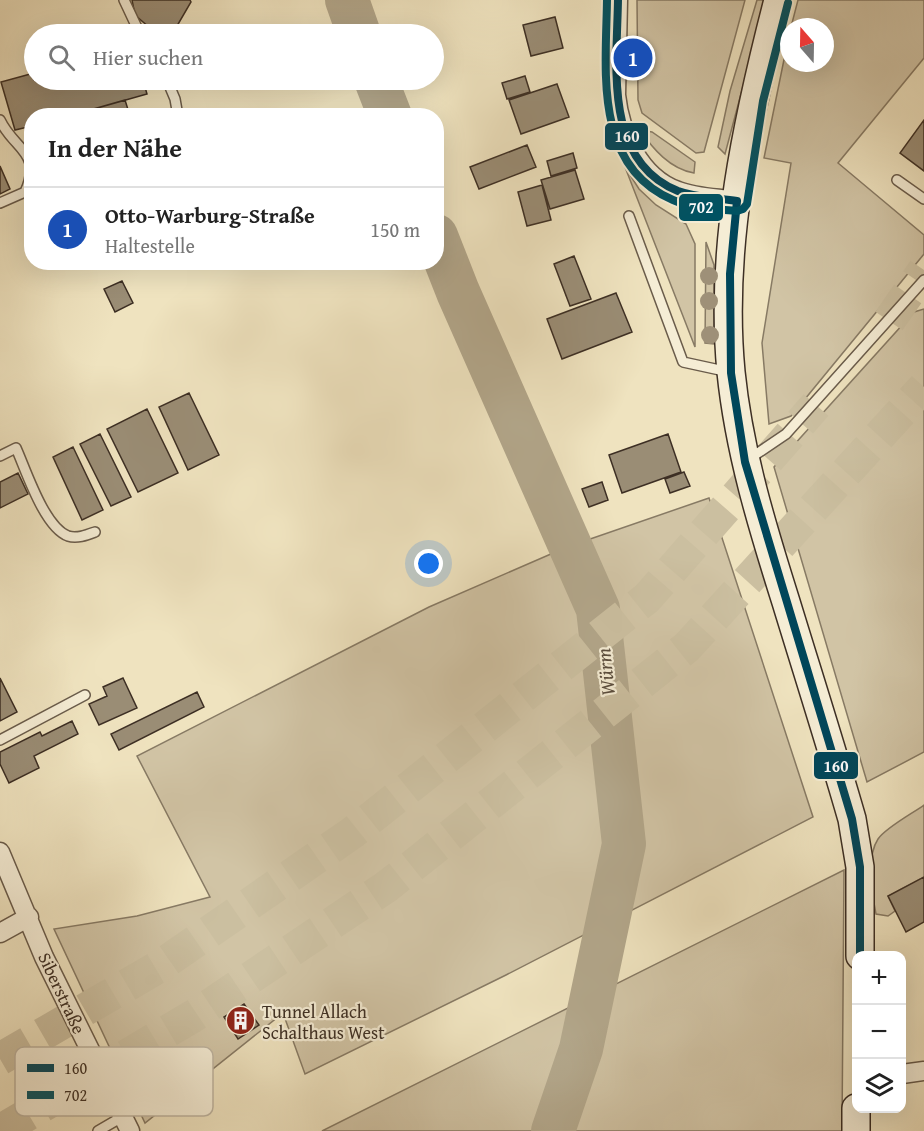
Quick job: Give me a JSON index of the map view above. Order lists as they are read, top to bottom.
{
  "streets": {
    "street": ["Siberstraße"]
  },
  "water": ["Würm"],
  "places": {
    "building": ["Tunnel Allach Schalthaus West"]
  },
  "lines": ["transit line 160", "transit line 702"],
  "legend": ["160", "702"],
  "north": "top",
  "page": {
    "search": "Hier suchen",
    "pins": "1",
    "heading": "In der Nähe",
    "list": [
      {
        "mark": "1",
        "name": "Otto-Warburg-Straße",
        "note": "Haltestelle",
        "value": "150 m"
      }
    ],
    "map_buttons": ["+", "−"]
  }
}
